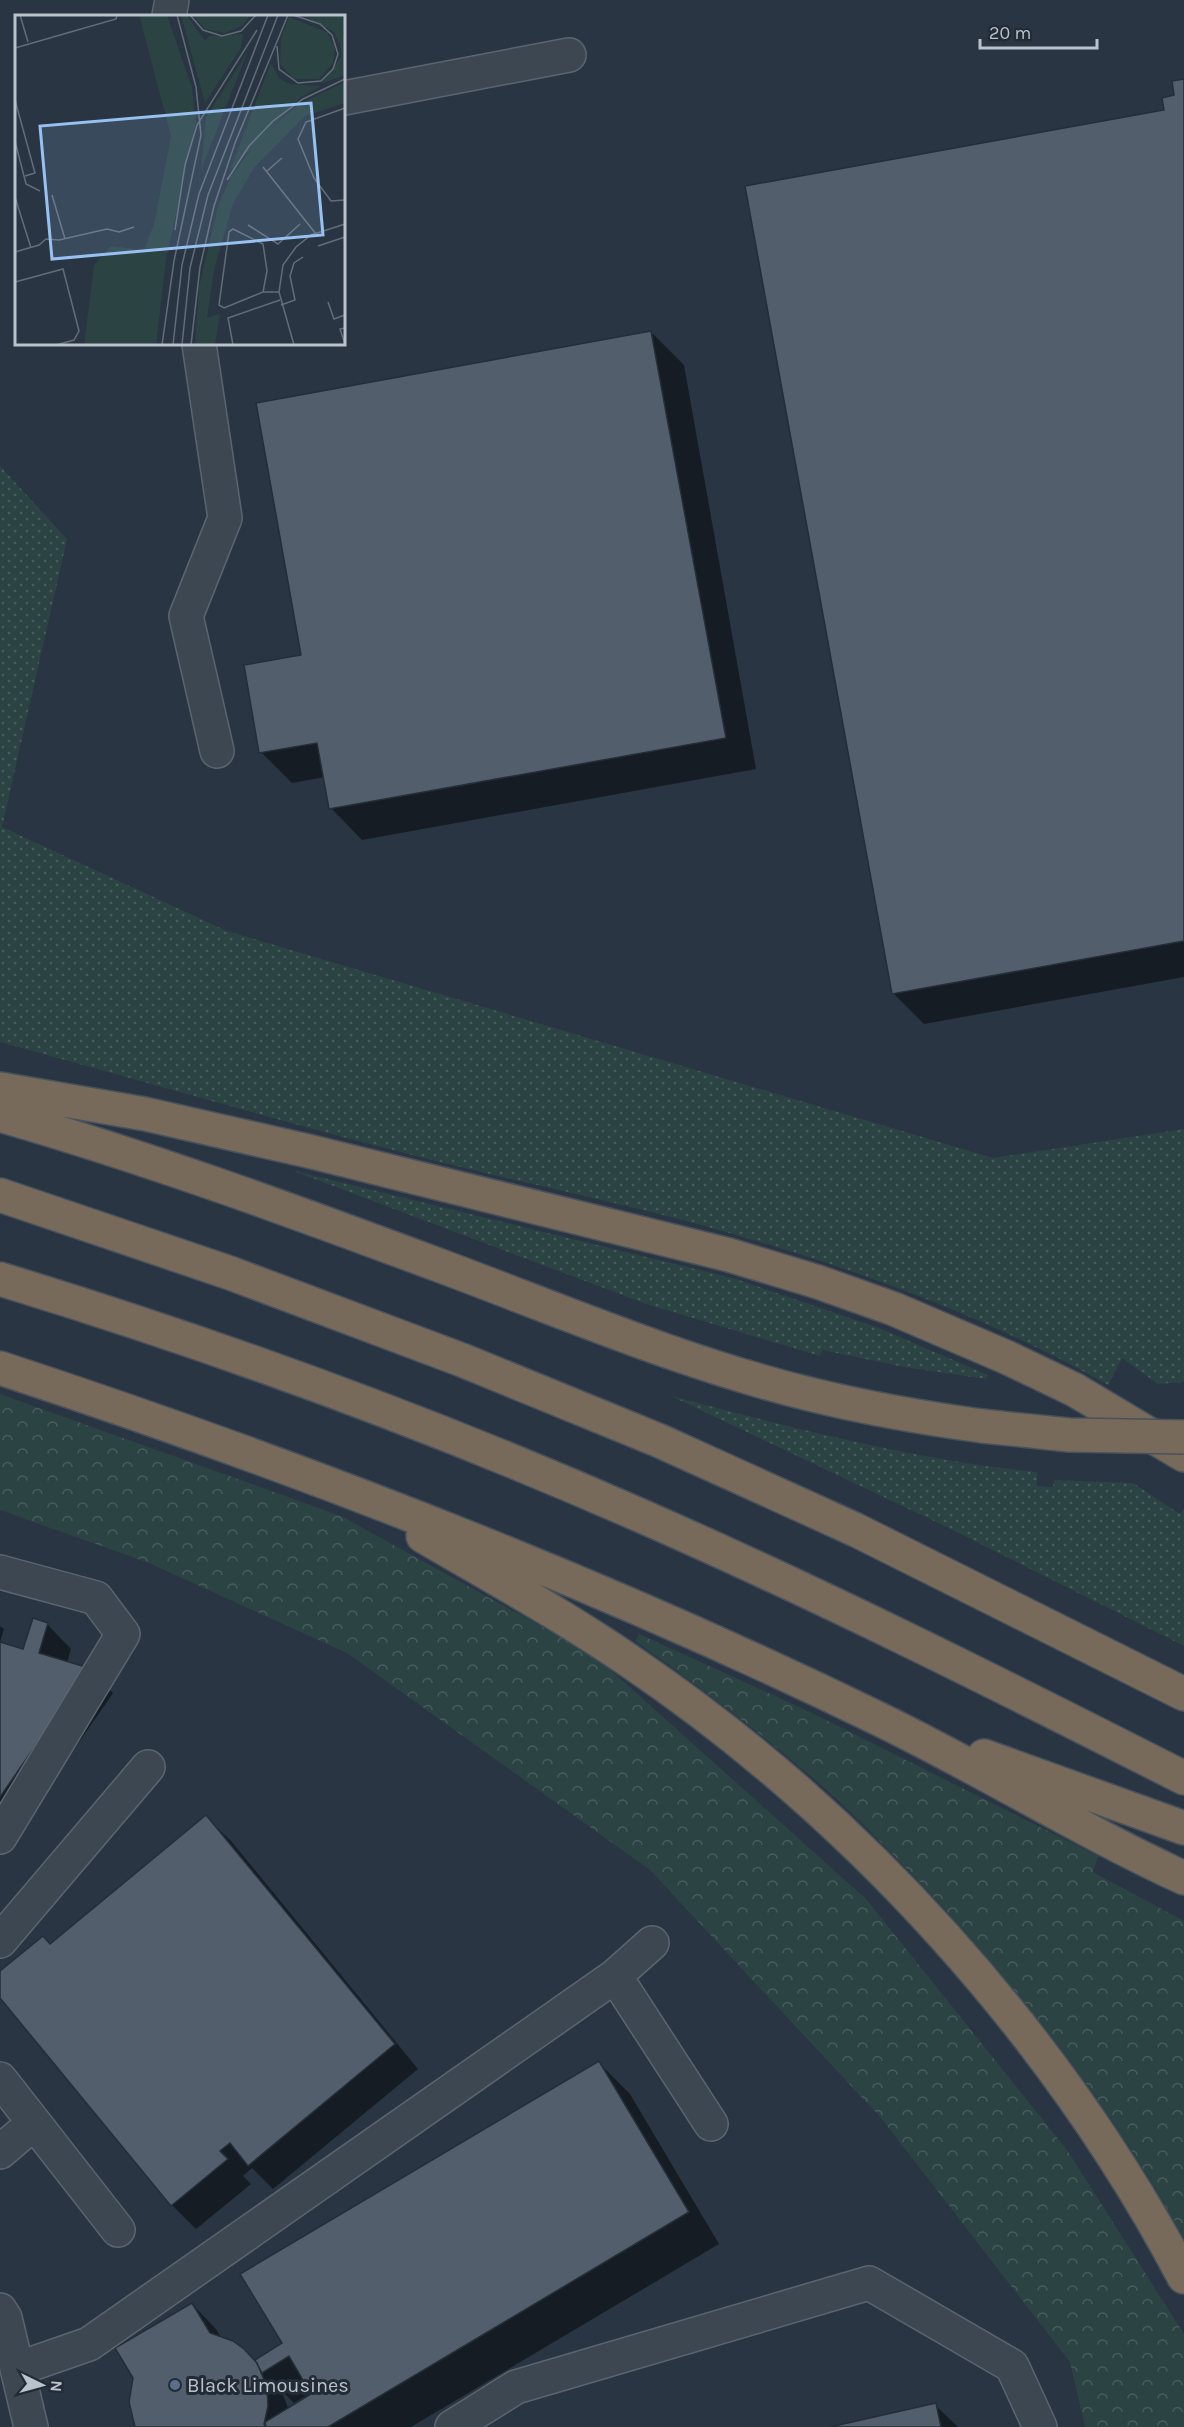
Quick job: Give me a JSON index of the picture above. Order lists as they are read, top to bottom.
{
  "places": ["Black Limousines"],
  "scale_bar": "20 m",
  "north": "right"
}
